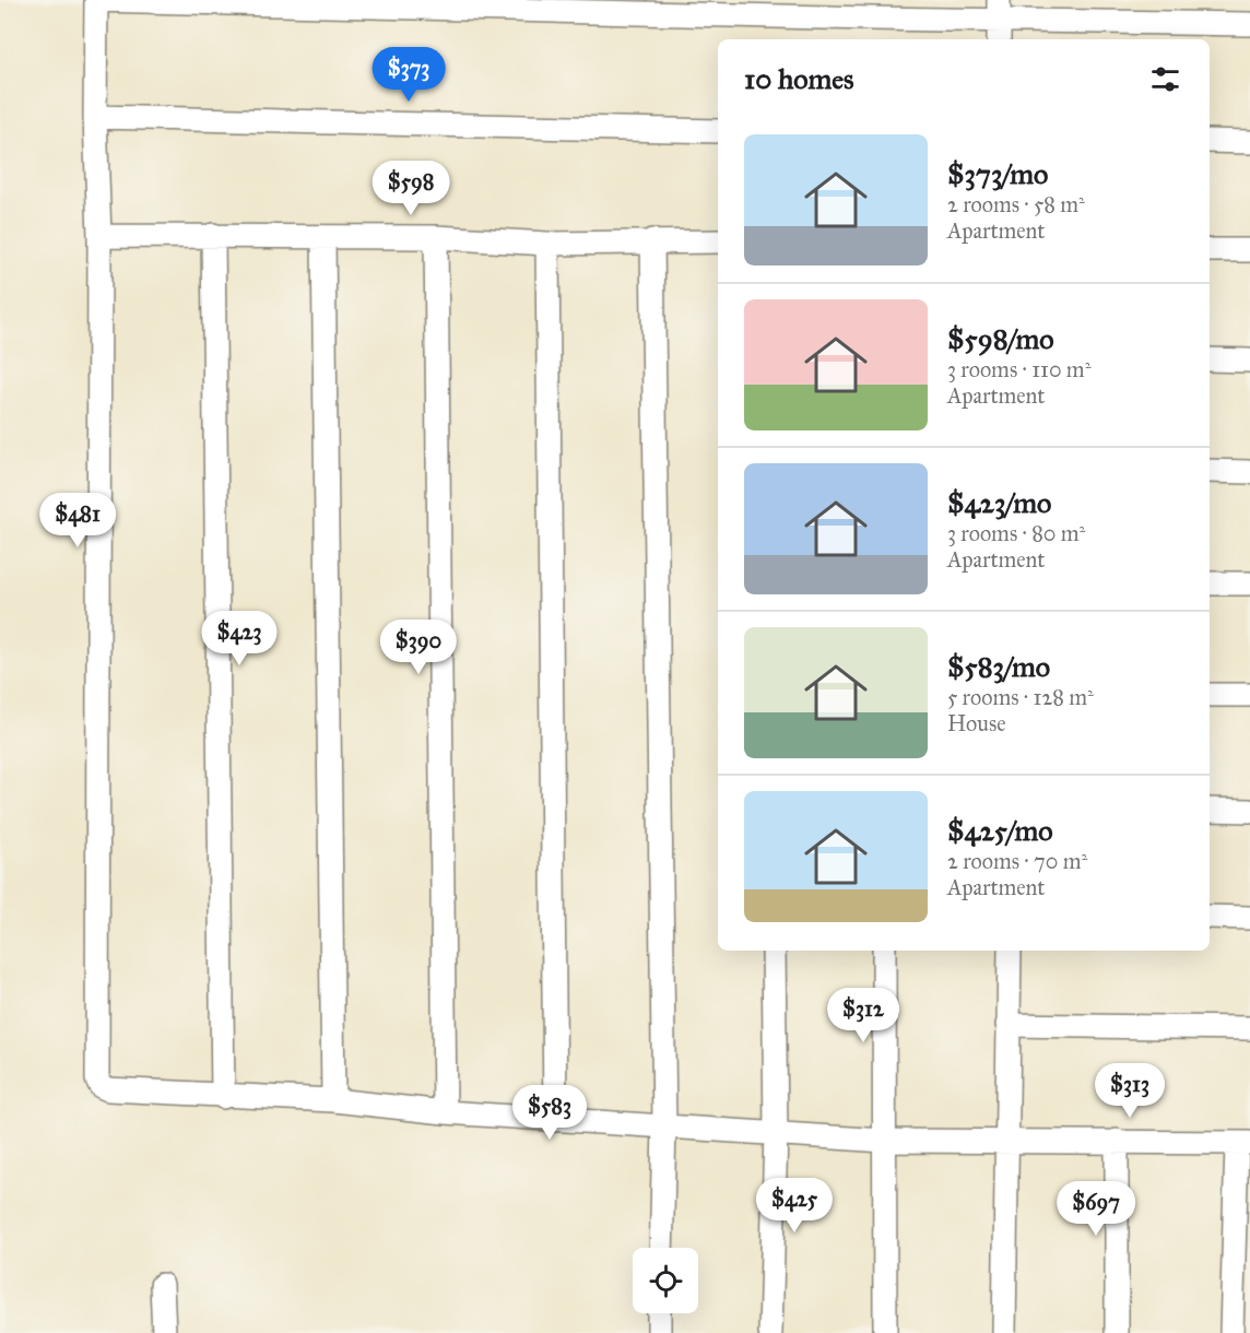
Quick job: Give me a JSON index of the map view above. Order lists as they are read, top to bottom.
{
  "page": {
    "heading": "10 homes",
    "price": [
      "$373",
      "$598",
      "$481",
      "$423",
      "$390",
      "$312",
      "$313",
      "$583",
      "$425",
      "$697"
    ],
    "list": [
      {
        "name": "$373/mo",
        "note": "2 rooms · 58 m² · Apartment"
      },
      {
        "name": "$598/mo",
        "note": "3 rooms · 110 m² · Apartment"
      },
      {
        "name": "$423/mo",
        "note": "3 rooms · 80 m² · Apartment"
      },
      {
        "name": "$583/mo",
        "note": "5 rooms · 128 m² · House"
      },
      {
        "name": "$425/mo",
        "note": "2 rooms · 70 m² · Apartment"
      }
    ]
  }
}
